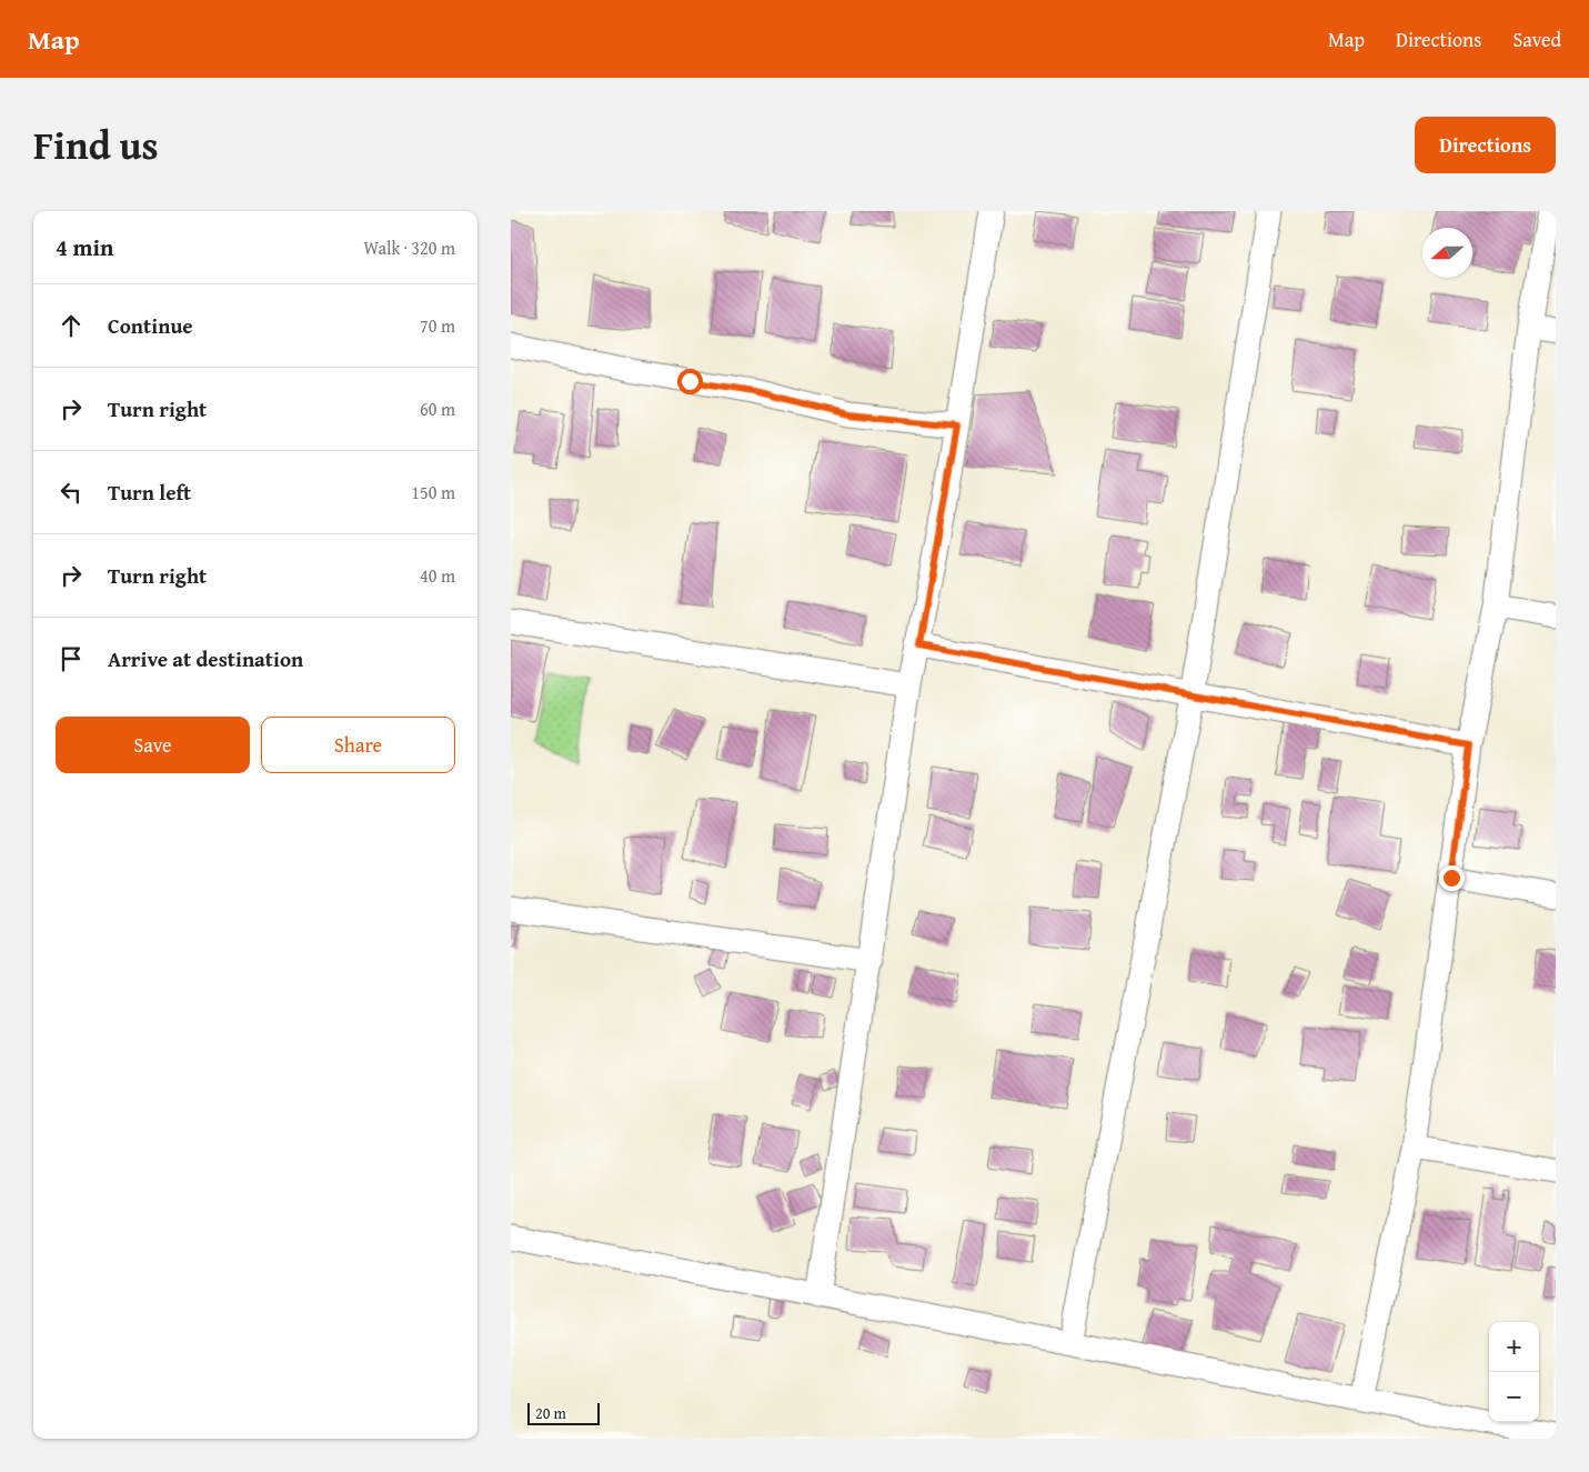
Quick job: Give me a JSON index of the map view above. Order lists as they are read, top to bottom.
{
  "scale_bar": "20 m",
  "north": "left",
  "page": {
    "header": "Map",
    "nav": ["Map", "Directions", "Saved"],
    "title": "Find us",
    "buttons": [
      "Directions",
      ["Save", "Share"]
    ],
    "heading": ["4 min", "Walk · 320 m"],
    "list": [
      ["Continue", "70 m"],
      ["Turn right", "60 m"],
      ["Turn left", "150 m"],
      ["Turn right", "40 m"],
      "Arrive at destination"
    ],
    "map_buttons": ["+", "−"],
    "scale": "20 m"
  }
}
